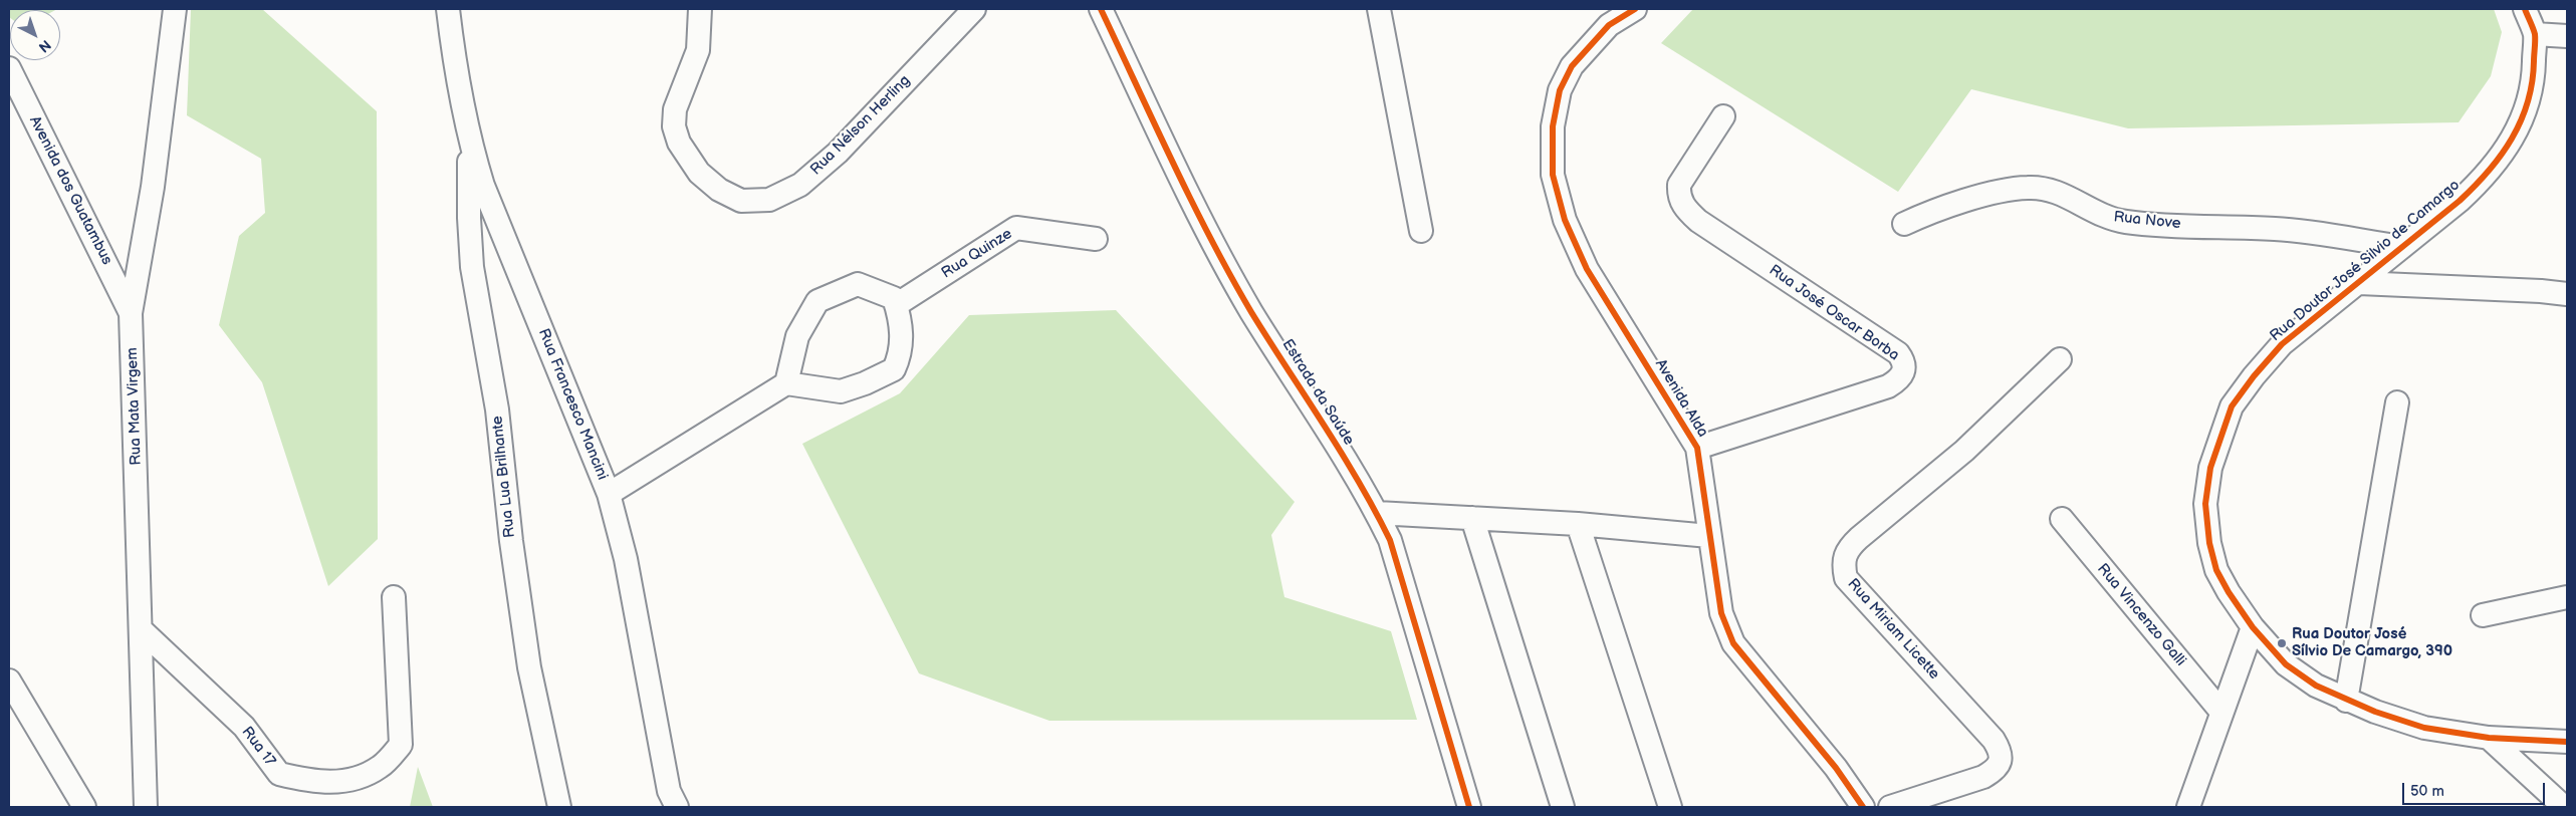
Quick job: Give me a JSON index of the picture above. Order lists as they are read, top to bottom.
{
  "streets": {
    "street": [
      "Rua Nélson Herling",
      "Avenida dos Guatambus",
      "Rua Nove",
      "Rua Quinze",
      "Rua Doutor José Silvio de Camargo",
      "Rua José Oscar Borba",
      "Estrada da Saúde",
      "Avenida Alda",
      "Rua Francesco Mancini",
      "Rua Mata Virgem",
      "Rua Lua Brilhante",
      "Rua Vincenzo Galli",
      "Rua Miriam Licette",
      "Rua 17"
    ]
  },
  "crossings": [
    ["Avenida dos Guatambus", "Rua Mata Virgem"],
    ["Rua Nove", "Rua Doutor José Silvio de Camargo"],
    ["Rua José Oscar Borba", "Avenida Alda"],
    ["Rua Francesco Mancini", "Rua Lua Brilhante"],
    ["Rua Mata Virgem", "Rua 17"]
  ],
  "places": ["Rua Doutor José Sílvio De Camargo, 390"],
  "scale_bar": "50 m",
  "north": "bottom right"
}
